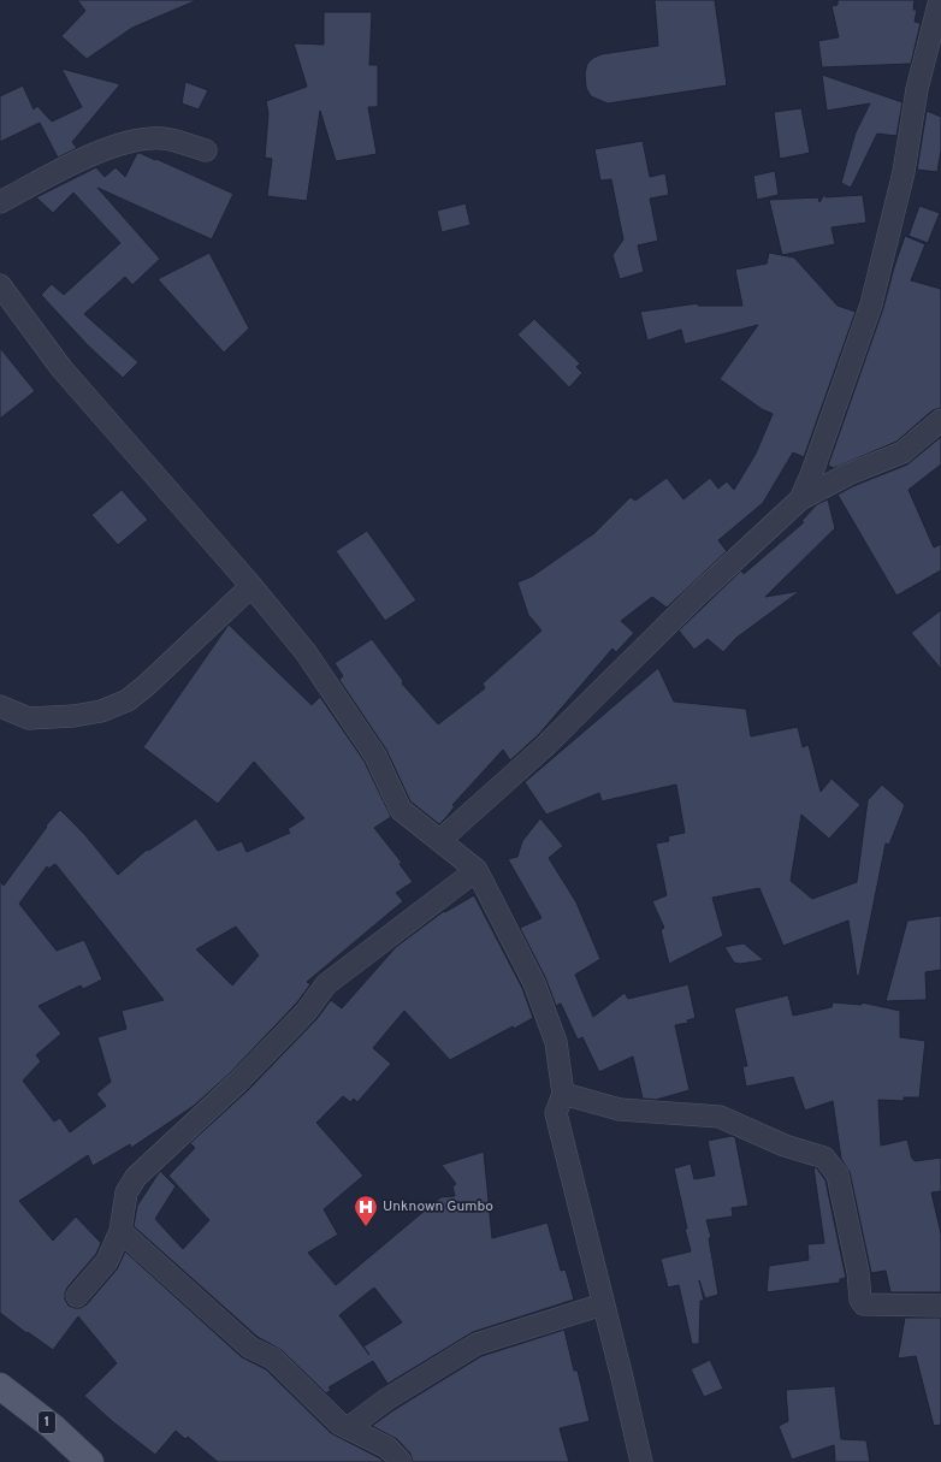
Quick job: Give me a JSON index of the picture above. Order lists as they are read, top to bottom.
{
  "streets": {
    "main road": ["1"]
  },
  "places": {
    "hospital": ["Unknown Gumbo"]
  }
}
